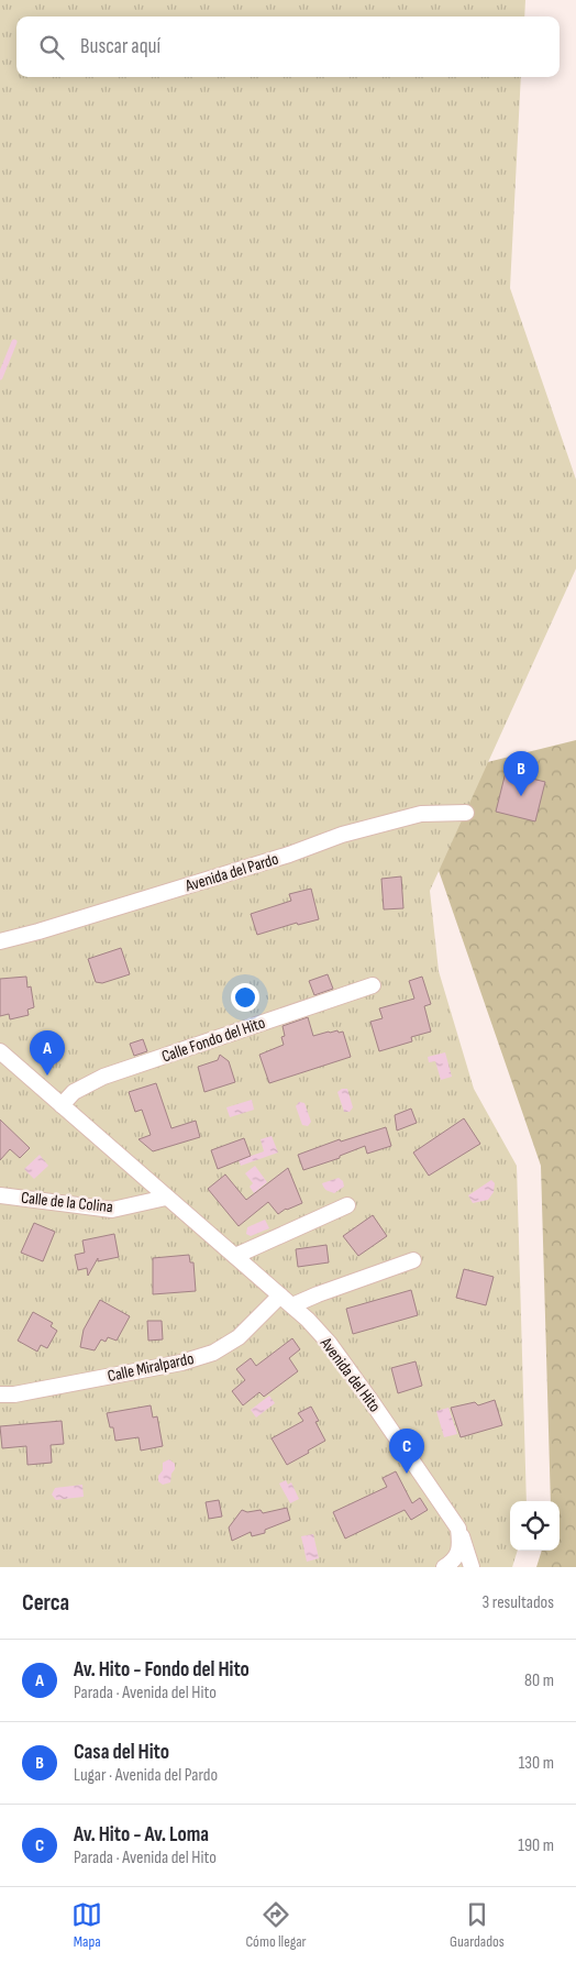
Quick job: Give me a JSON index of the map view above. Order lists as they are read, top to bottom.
{
  "streets": {
    "street": [
      "Avenida del Pardo",
      "Calle Fondo del Hito",
      "Calle de la Colina",
      "Calle Miralpardo",
      "Avenida del Hito"
    ]
  },
  "crossings": [
    ["Calle Fondo del Hito", "Avenida del Hito"],
    ["Calle de la Colina", "Avenida del Hito"],
    ["Calle Miralpardo", "Avenida del Hito"]
  ],
  "page": {
    "search": "Buscar aquí",
    "pins": ["B", "A", "C"],
    "heading": ["Cerca", "3 resultados"],
    "list": [
      {
        "mark": "A",
        "name": "Av. Hito - Fondo del Hito",
        "note": "Parada · Avenida del Hito",
        "value": "80 m"
      },
      {
        "mark": "B",
        "name": "Casa del Hito",
        "note": "Lugar · Avenida del Pardo",
        "value": "130 m"
      },
      {
        "mark": "C",
        "name": "Av. Hito - Av. Loma",
        "note": "Parada · Avenida del Hito",
        "value": "190 m"
      }
    ],
    "nav": ["Mapa", "Cómo llegar", "Guardados"]
  }
}
